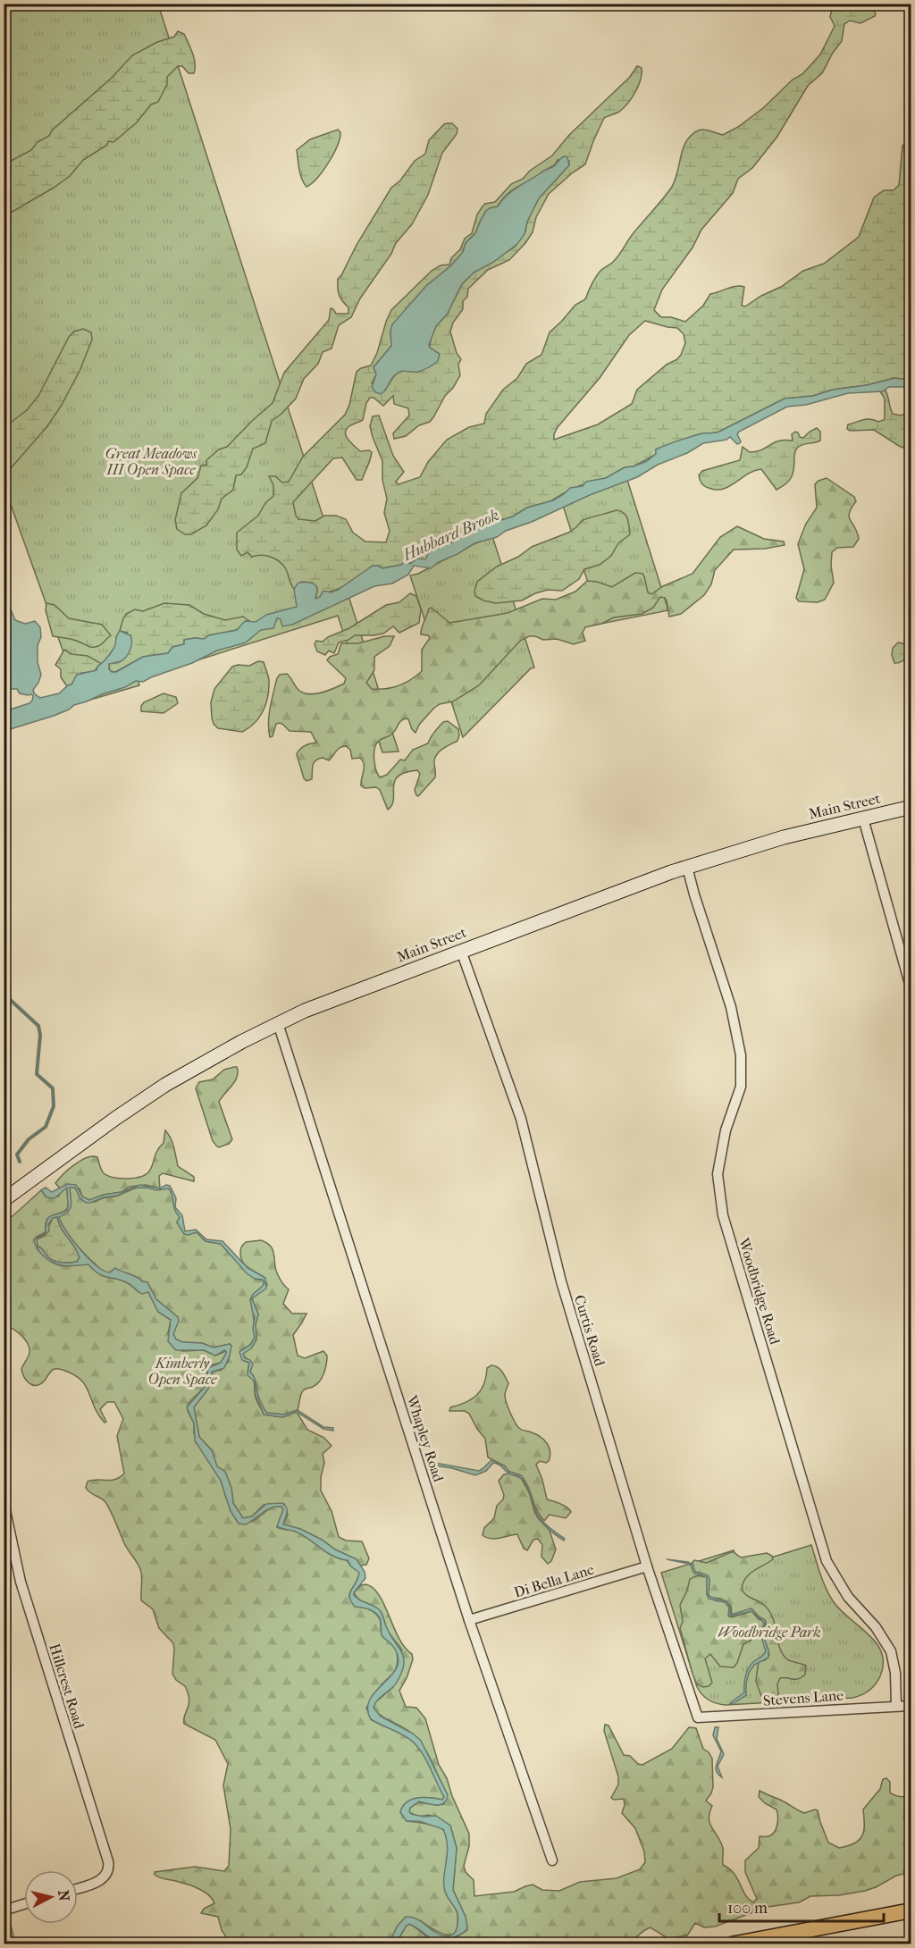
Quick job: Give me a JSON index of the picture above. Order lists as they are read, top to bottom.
{
  "streets": {
    "main road": ["Main Street"],
    "street": [
      "Woodbridge Road",
      "Curtis Road",
      "Whapley Road",
      "Di Bella Lane",
      "Hillcrest Road",
      "Stevens Lane"
    ]
  },
  "crossings": [
    ["Main Street", "Woodbridge Road"],
    ["Main Street", "Curtis Road"],
    ["Main Street", "Whapley Road"],
    ["Woodbridge Road", "Stevens Lane"],
    ["Curtis Road", "Di Bella Lane"],
    ["Curtis Road", "Stevens Lane"],
    ["Whapley Road", "Di Bella Lane"]
  ],
  "water": ["Hubbard Brook"],
  "parks": ["Great Meadows III Open Space", "Kimberly Open Space", "Woodbridge Park"],
  "scale_bar": "100 m",
  "north": "right"
}
